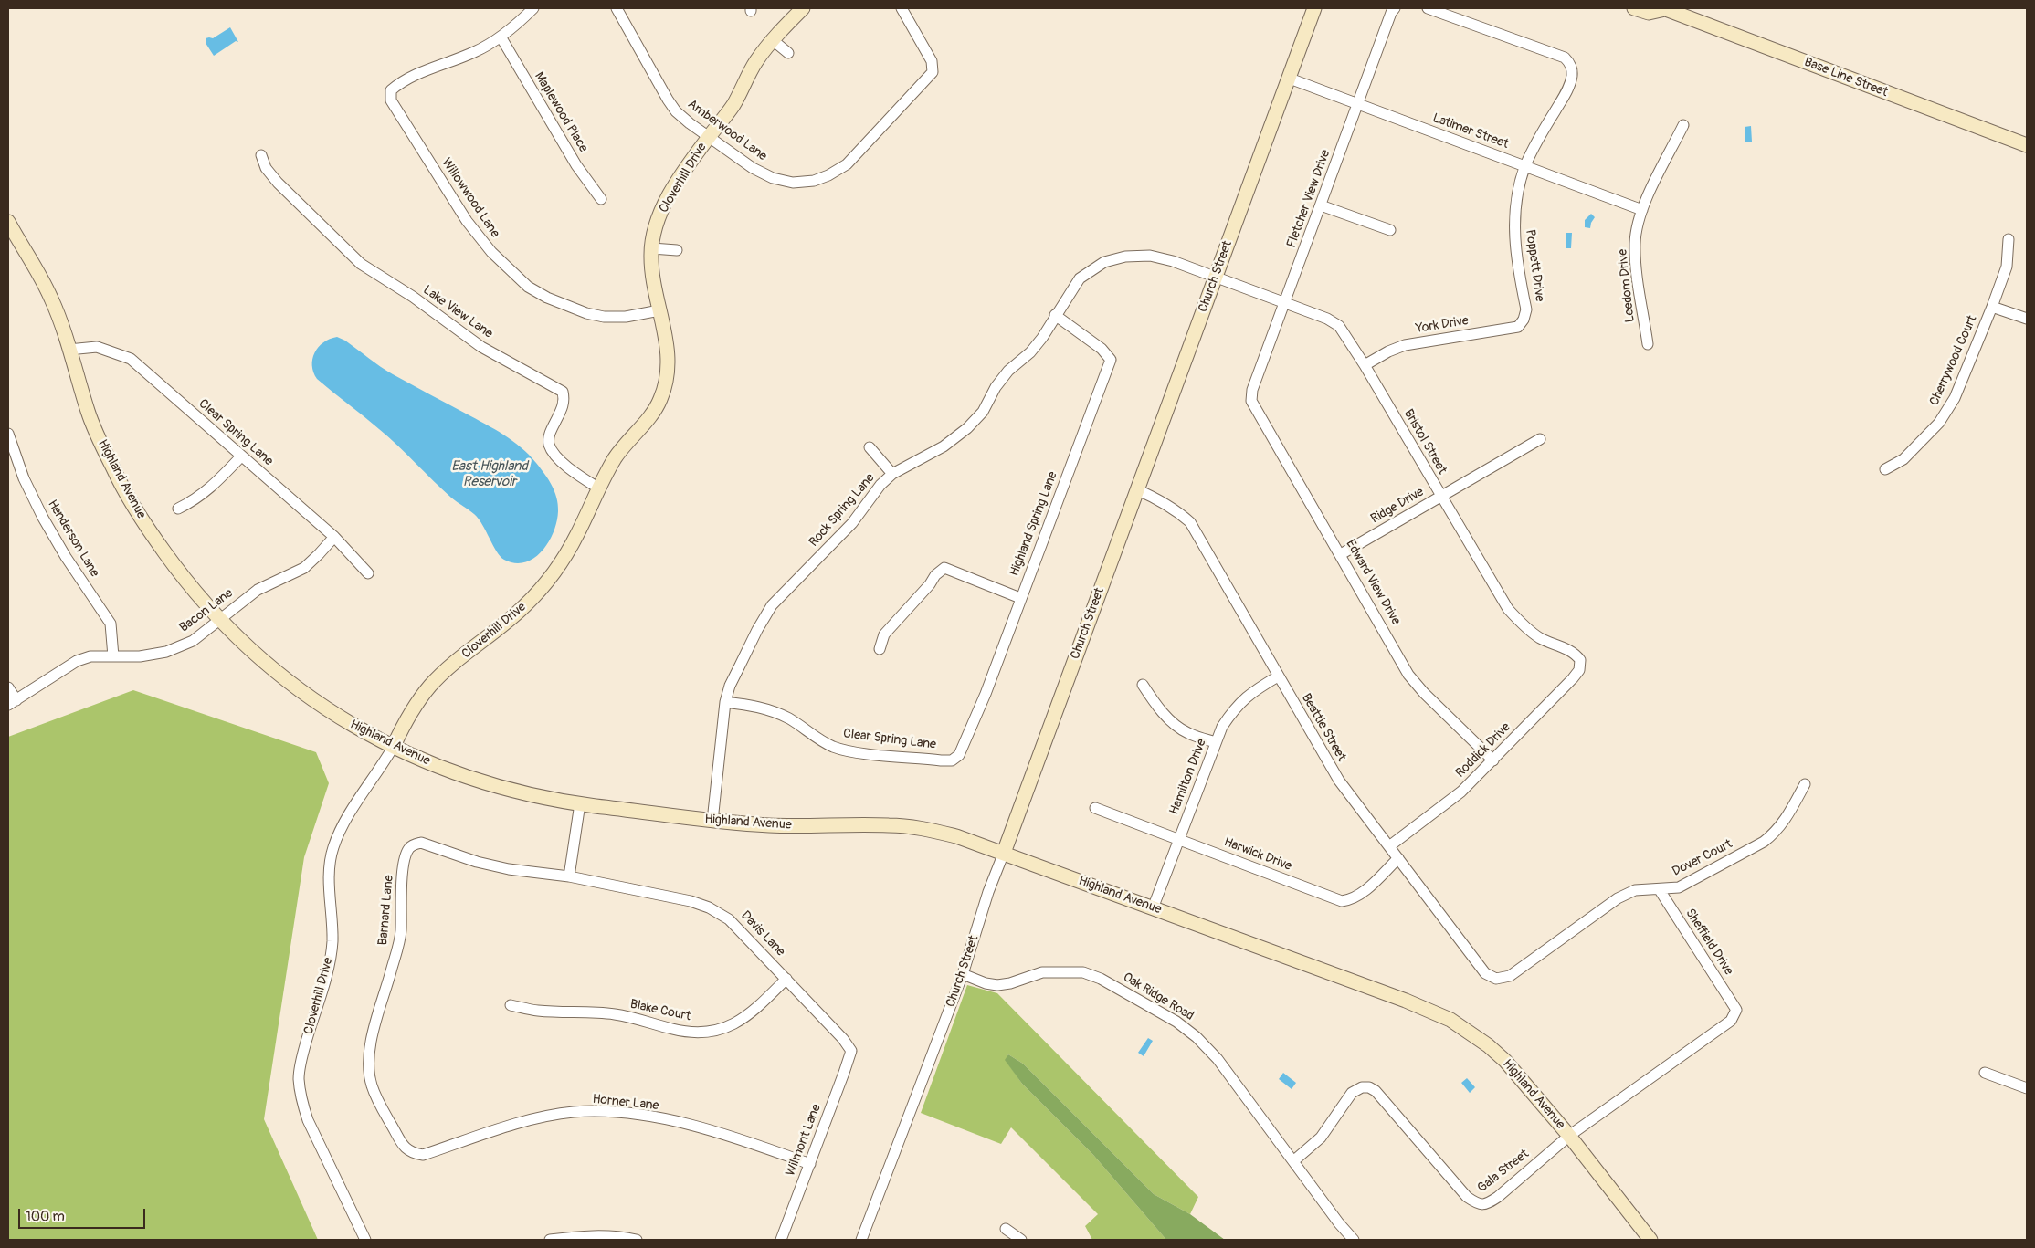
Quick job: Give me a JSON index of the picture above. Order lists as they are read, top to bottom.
{
  "streets": {
    "main road": [
      "Base Line Street",
      "Cloverhill Drive",
      "Church Street",
      "Highland Avenue"
    ],
    "street": [
      "Maplewood Place",
      "Amberwood Lane",
      "Latimer Street",
      "Willowwood Lane",
      "Fletcher View Drive",
      "Poppett Drive",
      "Leedom Drive",
      "Lake View Lane",
      "York Drive",
      "Cherrywood Court",
      "Clear Spring Lane",
      "Bristol Street",
      "Ridge Drive",
      "Rock Spring Lane",
      "Highland Spring Lane",
      "Henderson Lane",
      "Edward View Drive",
      "Bacon Lane",
      "Beattie Street",
      "Roddick Drive",
      "Hamilton Drive",
      "Harwick Drive",
      "Dover Court",
      "Barnard Lane",
      "Davis Lane",
      "Sheffield Drive",
      "Oak Ridge Road",
      "Blake Court",
      "Horner Lane",
      "Wilmont Lane",
      "Gala Street"
    ]
  },
  "crossings": [
    ["Maplewood Place", "Willowwood Lane"],
    ["Amberwood Lane", "Cloverhill Drive"],
    ["Latimer Street", "Fletcher View Drive"],
    ["Latimer Street", "Poppett Drive"],
    ["Latimer Street", "Church Street"],
    ["Latimer Street", "Leedom Drive"],
    ["Cloverhill Drive", "Willowwood Lane"],
    ["Cloverhill Drive", "Lake View Lane"],
    ["Cloverhill Drive", "Highland Avenue"],
    ["Fletcher View Drive", "Bristol Street"],
    ["Fletcher View Drive", "Edward View Drive"],
    ["Poppett Drive", "York Drive"],
    ["Church Street", "Bristol Street"],
    ["Church Street", "Highland Avenue"],
    ["Church Street", "Rock Spring Lane"],
    ["Church Street", "Beattie Street"],
    ["Church Street", "Oak Ridge Road"],
    ["York Drive", "Bristol Street"],
    ["Clear Spring Lane", "Highland Avenue"],
    ["Clear Spring Lane", "Rock Spring Lane"],
    ["Clear Spring Lane", "Highland Spring Lane"],
    ["Clear Spring Lane", "Bacon Lane"],
    ["Bristol Street", "Ridge Drive"],
    ["Bristol Street", "Rock Spring Lane"],
    ["Bristol Street", "Roddick Drive"],
    ["Highland Avenue", "Rock Spring Lane"],
    ["Highland Avenue", "Bacon Lane"],
    ["Highland Avenue", "Hamilton Drive"],
    ["Highland Avenue", "Gala Street"],
    ["Ridge Drive", "Edward View Drive"],
    ["Rock Spring Lane", "Highland Spring Lane"],
    ["Henderson Lane", "Bacon Lane"],
    ["Edward View Drive", "Roddick Drive"],
    ["Beattie Street", "Roddick Drive"],
    ["Beattie Street", "Hamilton Drive"],
    ["Beattie Street", "Harwick Drive"],
    ["Beattie Street", "Dover Court"],
    ["Hamilton Drive", "Harwick Drive"],
    ["Dover Court", "Sheffield Drive"],
    ["Barnard Lane", "Davis Lane"],
    ["Barnard Lane", "Horner Lane"],
    ["Davis Lane", "Blake Court"],
    ["Davis Lane", "Wilmont Lane"],
    ["Sheffield Drive", "Gala Street"],
    ["Oak Ridge Road", "Gala Street"],
    ["Horner Lane", "Wilmont Lane"]
  ],
  "water": ["East Highland Reservoir"],
  "scale_bar": "100 m"
}
